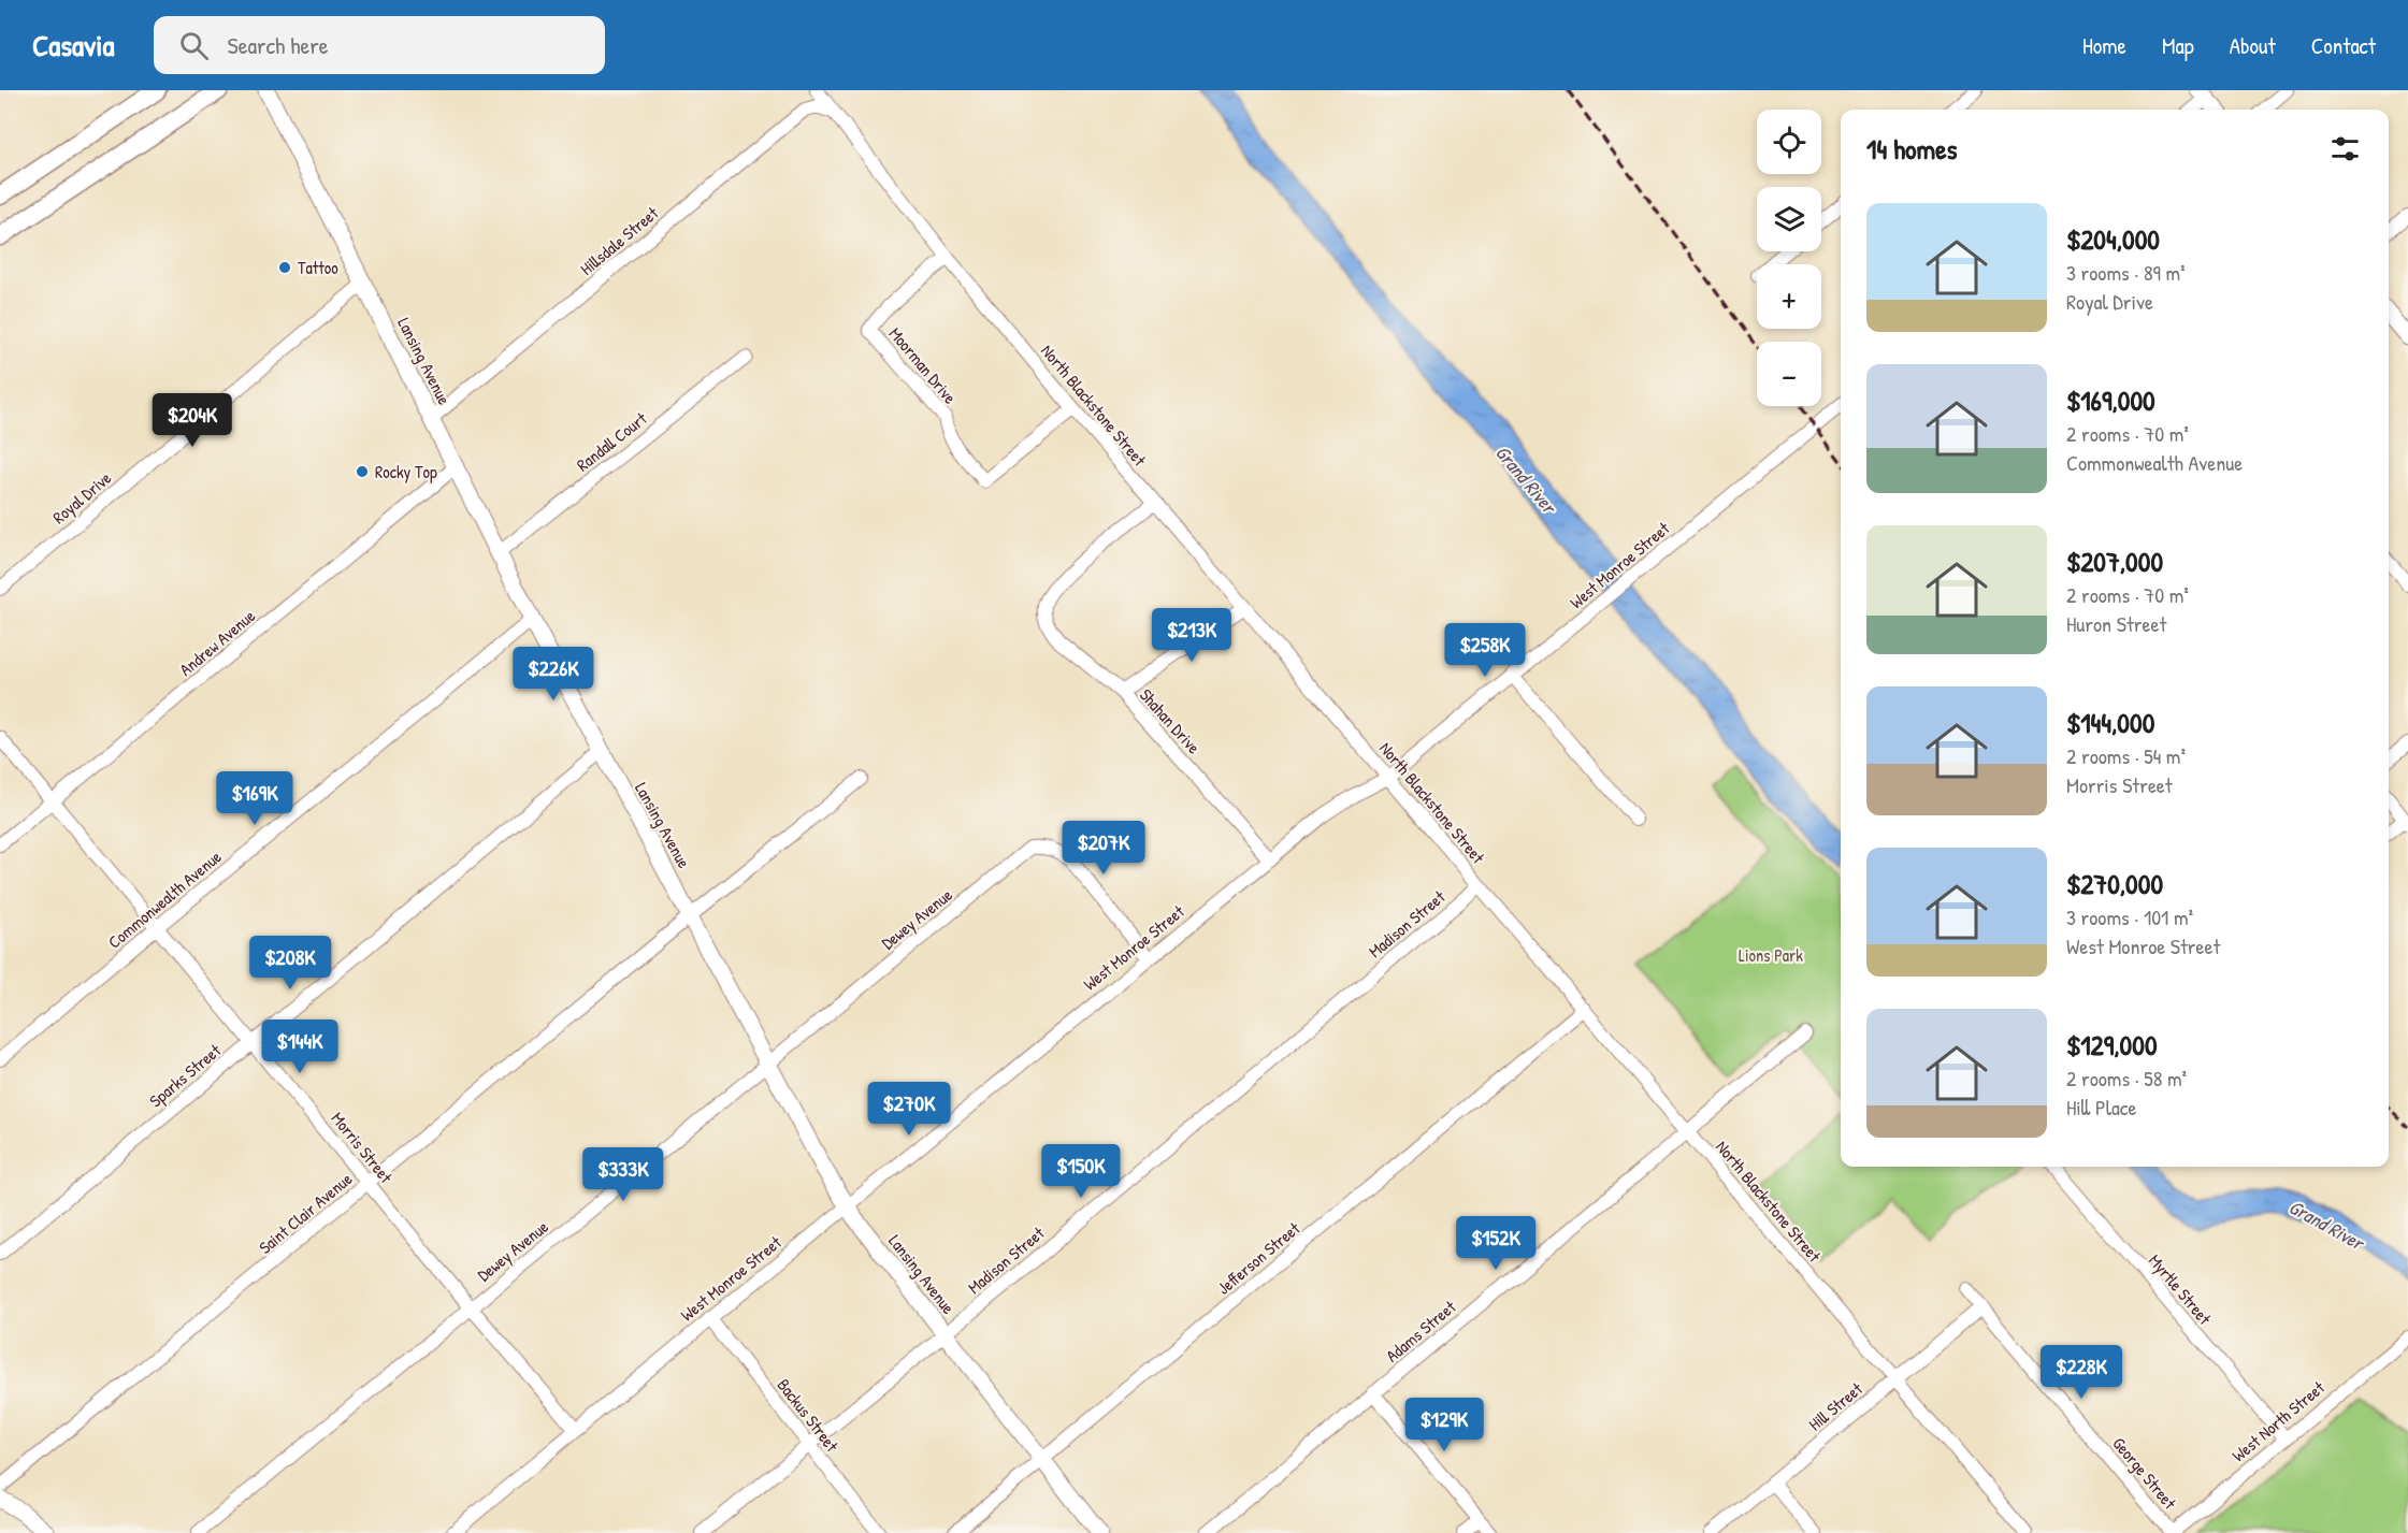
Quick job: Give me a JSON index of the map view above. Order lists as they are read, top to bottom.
{
  "streets": {
    "main road": ["Lansing Avenue"],
    "street": [
      "Hillsdale Street",
      "Moorman Drive",
      "North Blackstone Street",
      "Randall Court",
      "Royal Drive",
      "West Monroe Street",
      "Andrew Avenue",
      "Shahan Drive",
      "Commonwealth Avenue",
      "Dewey Avenue",
      "Madison Street",
      "Sparks Street",
      "Morris Street",
      "Saint Clair Avenue",
      "Jefferson Street",
      "Myrtle Street",
      "Adams Street",
      "Hill Street",
      "Backus Street",
      "West North Street",
      "George Street"
    ]
  },
  "crossings": [
    ["Hillsdale Street", "Lansing Avenue"],
    ["Hillsdale Street", "North Blackstone Street"],
    ["Lansing Avenue", "Randall Court"],
    ["Lansing Avenue", "Royal Drive"],
    ["Lansing Avenue", "West Monroe Street"],
    ["Lansing Avenue", "Andrew Avenue"],
    ["Lansing Avenue", "Commonwealth Avenue"],
    ["Lansing Avenue", "Dewey Avenue"],
    ["Lansing Avenue", "Madison Street"],
    ["Lansing Avenue", "Sparks Street"],
    ["Lansing Avenue", "Saint Clair Avenue"],
    ["Lansing Avenue", "Jefferson Street"],
    ["Moorman Drive", "North Blackstone Street"],
    ["North Blackstone Street", "West Monroe Street"],
    ["North Blackstone Street", "Shahan Drive"],
    ["North Blackstone Street", "Madison Street"],
    ["North Blackstone Street", "Jefferson Street"],
    ["North Blackstone Street", "Adams Street"],
    ["North Blackstone Street", "Hill Street"],
    ["West Monroe Street", "Shahan Drive"],
    ["West Monroe Street", "Dewey Avenue"],
    ["West Monroe Street", "Morris Street"],
    ["West Monroe Street", "Backus Street"],
    ["Andrew Avenue", "Morris Street"],
    ["Commonwealth Avenue", "Morris Street"],
    ["Dewey Avenue", "Morris Street"],
    ["Madison Street", "Backus Street"],
    ["Sparks Street", "Morris Street"],
    ["Morris Street", "Saint Clair Avenue"],
    ["Myrtle Street", "West North Street"],
    ["Hill Street", "George Street"],
    ["West North Street", "George Street"]
  ],
  "water": ["Grand River"],
  "parks": ["Lions Park"],
  "places": ["Tattoo", "Rocky Top"],
  "page": {
    "header": "Casavia",
    "search": "Search here",
    "nav": [
      "Home",
      "Map",
      "About",
      "Contact"
    ],
    "map_buttons": ["+", "−"],
    "heading": "14 homes",
    "list": [
      {
        "name": "$204,000",
        "note": "3 rooms · 89 m² · Royal Drive"
      },
      {
        "name": "$169,000",
        "note": "2 rooms · 70 m² · Commonwealth Avenue"
      },
      {
        "name": "$207,000",
        "note": "2 rooms · 70 m² · Huron Street"
      },
      {
        "name": "$144,000",
        "note": "2 rooms · 54 m² · Morris Street"
      },
      {
        "name": "$270,000",
        "note": "3 rooms · 101 m² · West Monroe Street"
      },
      {
        "name": "$129,000",
        "note": "2 rooms · 58 m² · Hill Place"
      }
    ],
    "price": [
      "$204K",
      "$213K",
      "$258K",
      "$226K",
      "$169K",
      "$207K",
      "$208K",
      "$144K",
      "$270K",
      "$150K",
      "$333K",
      "$152K",
      "$228K",
      "$129K"
    ]
  }
}
